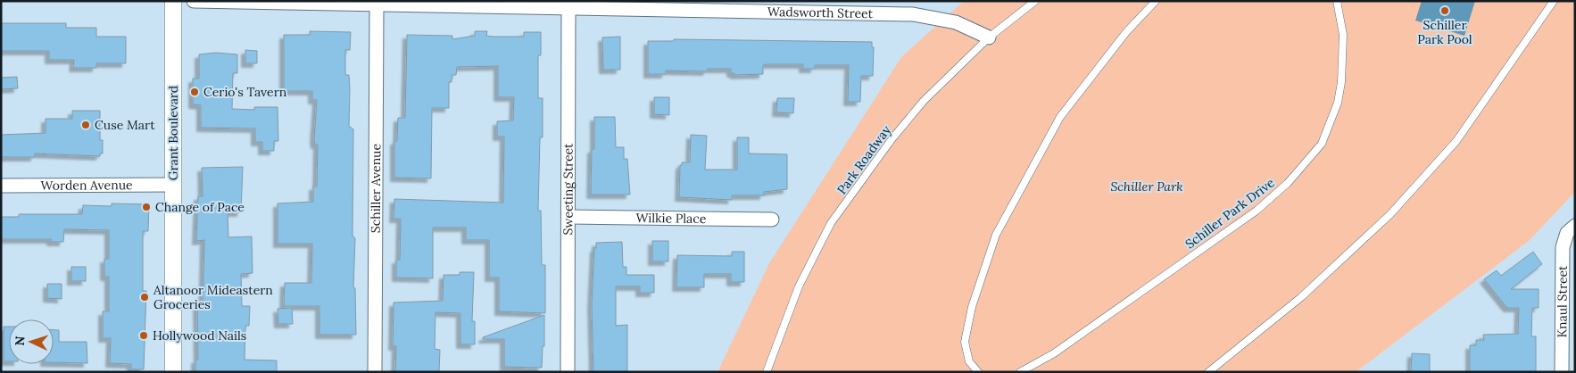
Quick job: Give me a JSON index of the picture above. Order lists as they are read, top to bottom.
{
  "streets": {
    "street": [
      "Wadsworth Street",
      "Grant Boulevard",
      "Worden Avenue",
      "Schiller Avenue",
      "Sweeting Street",
      "Wilkie Place",
      "Knaul Street"
    ],
    "lane": ["Park Roadway", "Schiller Park Drive"]
  },
  "crossings": [
    ["Wadsworth Street", "Park Roadway"],
    ["Wadsworth Street", "Schiller Avenue"],
    ["Wadsworth Street", "Sweeting Street"],
    ["Grant Boulevard", "Worden Avenue"],
    ["Sweeting Street", "Wilkie Place"]
  ],
  "parks": ["Schiller Park"],
  "places": [
    "Schiller Park Pool",
    "Cerio's Tavern",
    "Cuse Mart",
    "Change of Pace",
    "Altanoor Mideastern Groceries",
    "Hollywood Nails"
  ],
  "north": "left"
}
